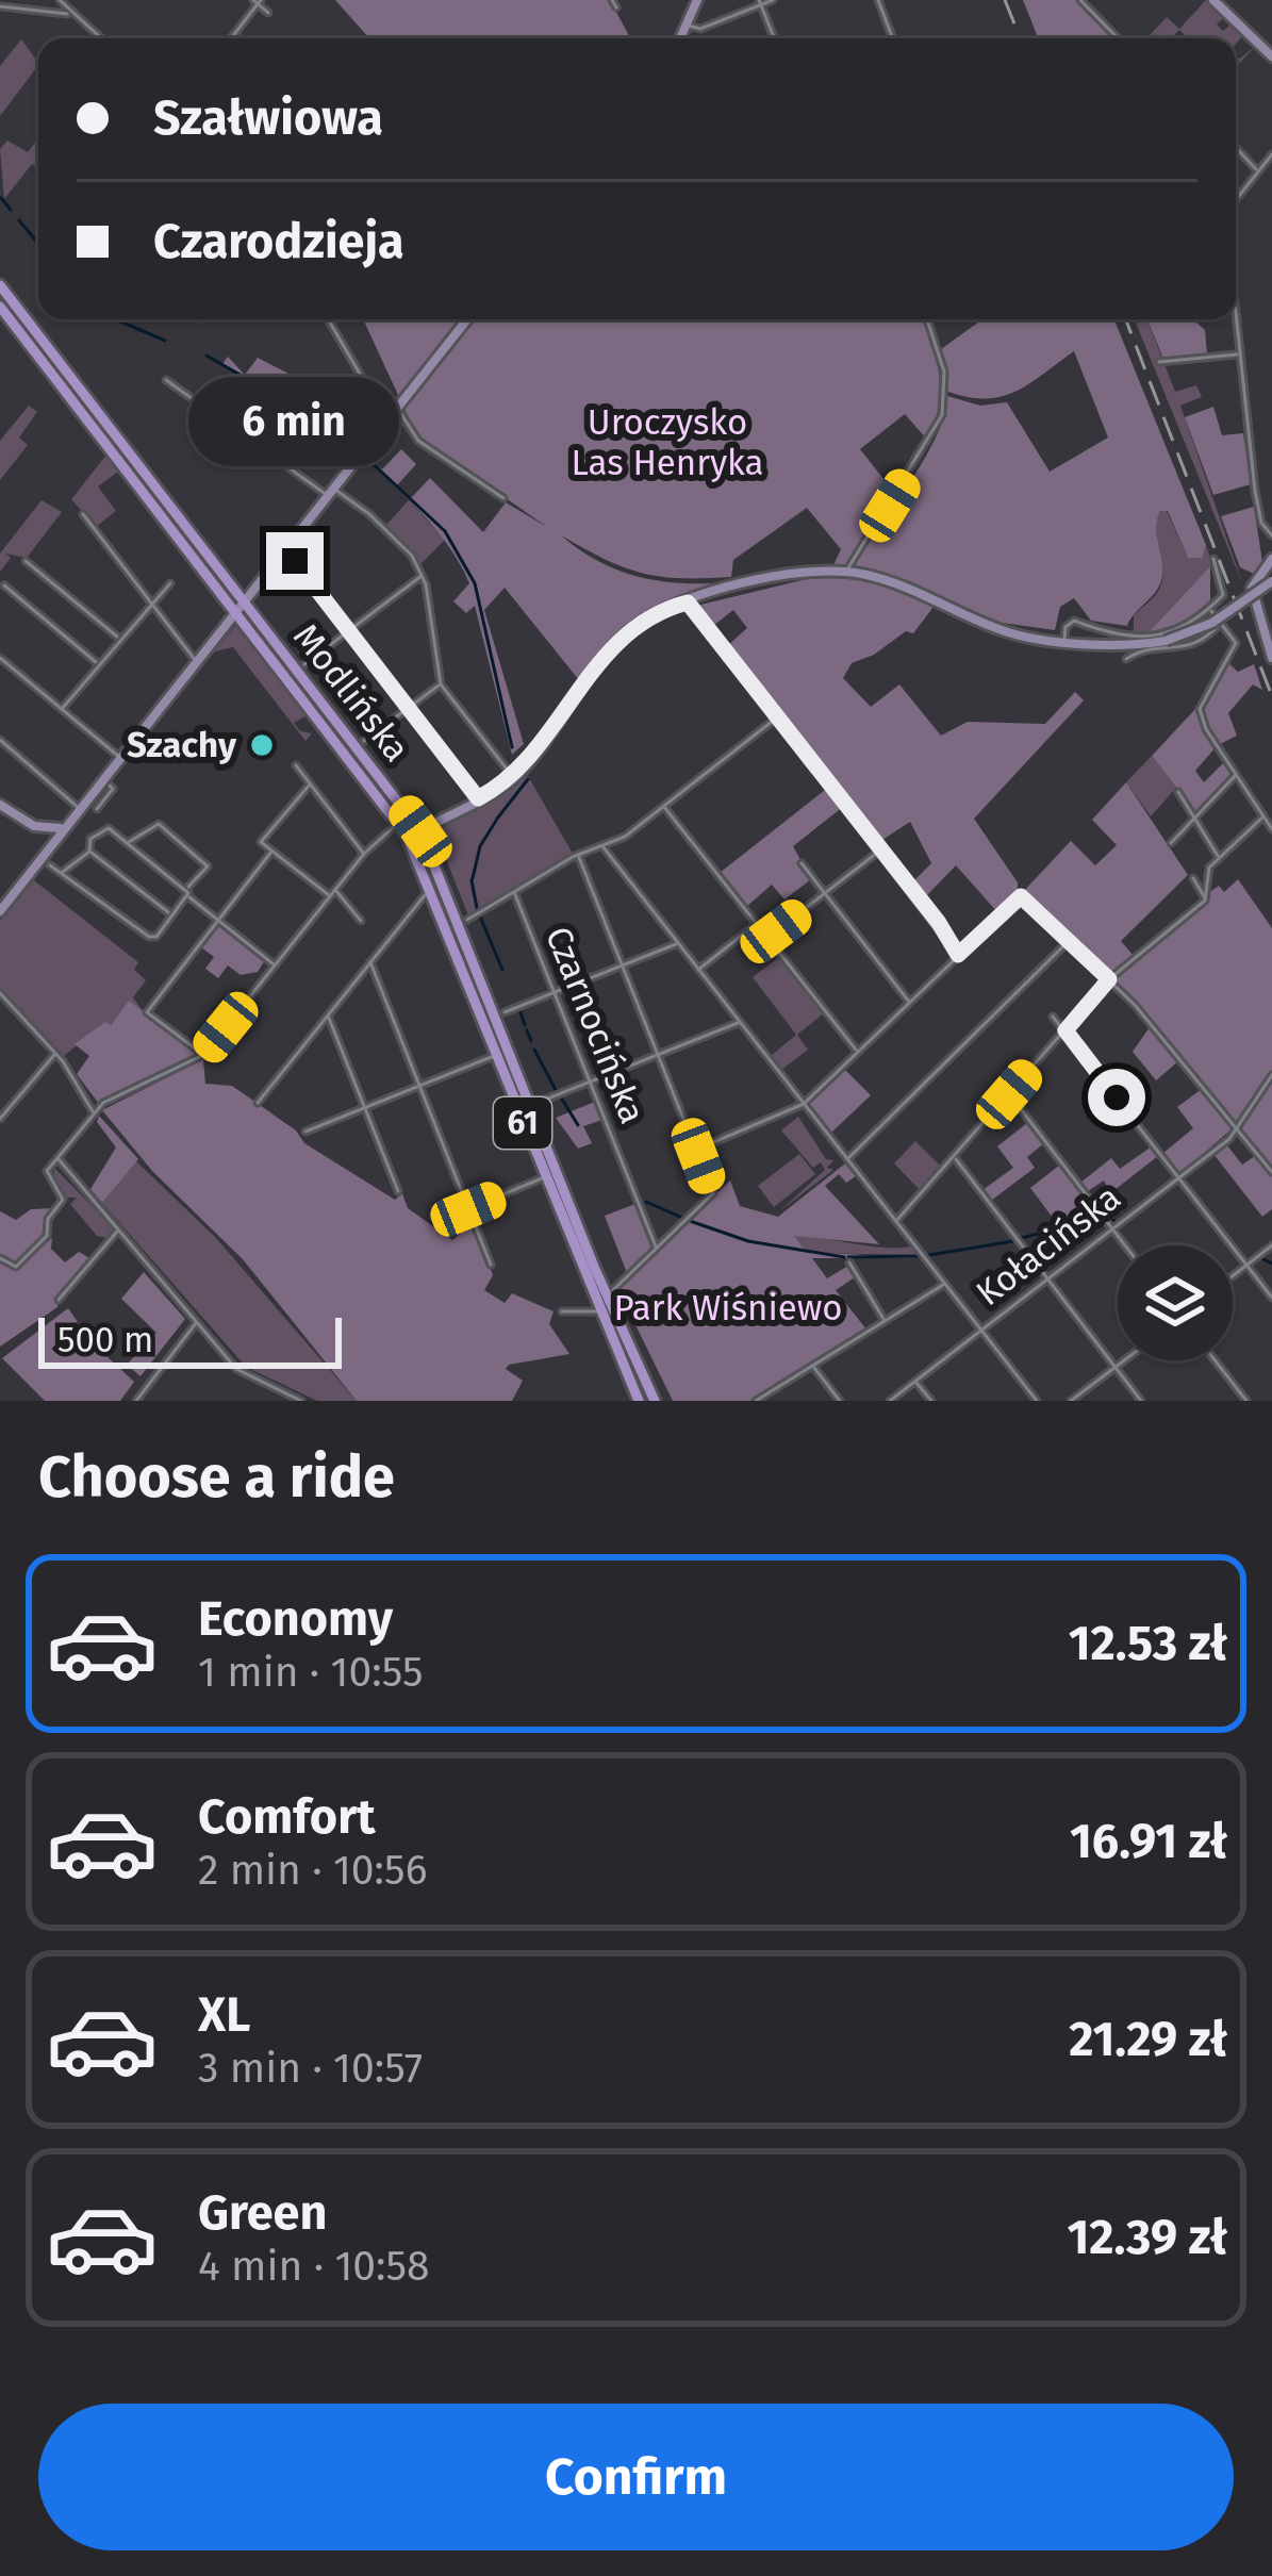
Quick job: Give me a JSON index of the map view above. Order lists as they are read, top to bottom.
{
  "streets": {
    "main road": ["Modlińska", "61"],
    "street": ["Czarnocińska", "Kołacińska"]
  },
  "parks": ["Uroczysko Las Henryka", "Park Wiśniewo"],
  "places": ["Szachy"],
  "scale_bar": "500 m",
  "page": {
    "banner": ["Szałwiowa", "Czarodzieja"],
    "bubble": "6 min",
    "scale": "500 m",
    "heading": "Choose a ride",
    "list": [
      {
        "name": "Economy",
        "note": "1 min · 10:55",
        "value": "12.53 zł"
      },
      {
        "name": "Comfort",
        "note": "2 min · 10:56",
        "value": "16.91 zł"
      },
      {
        "name": "XL",
        "note": "3 min · 10:57",
        "value": "21.29 zł"
      },
      {
        "name": "Green",
        "note": "4 min · 10:58",
        "value": "12.39 zł"
      }
    ],
    "buttons": "Confirm"
  }
}
